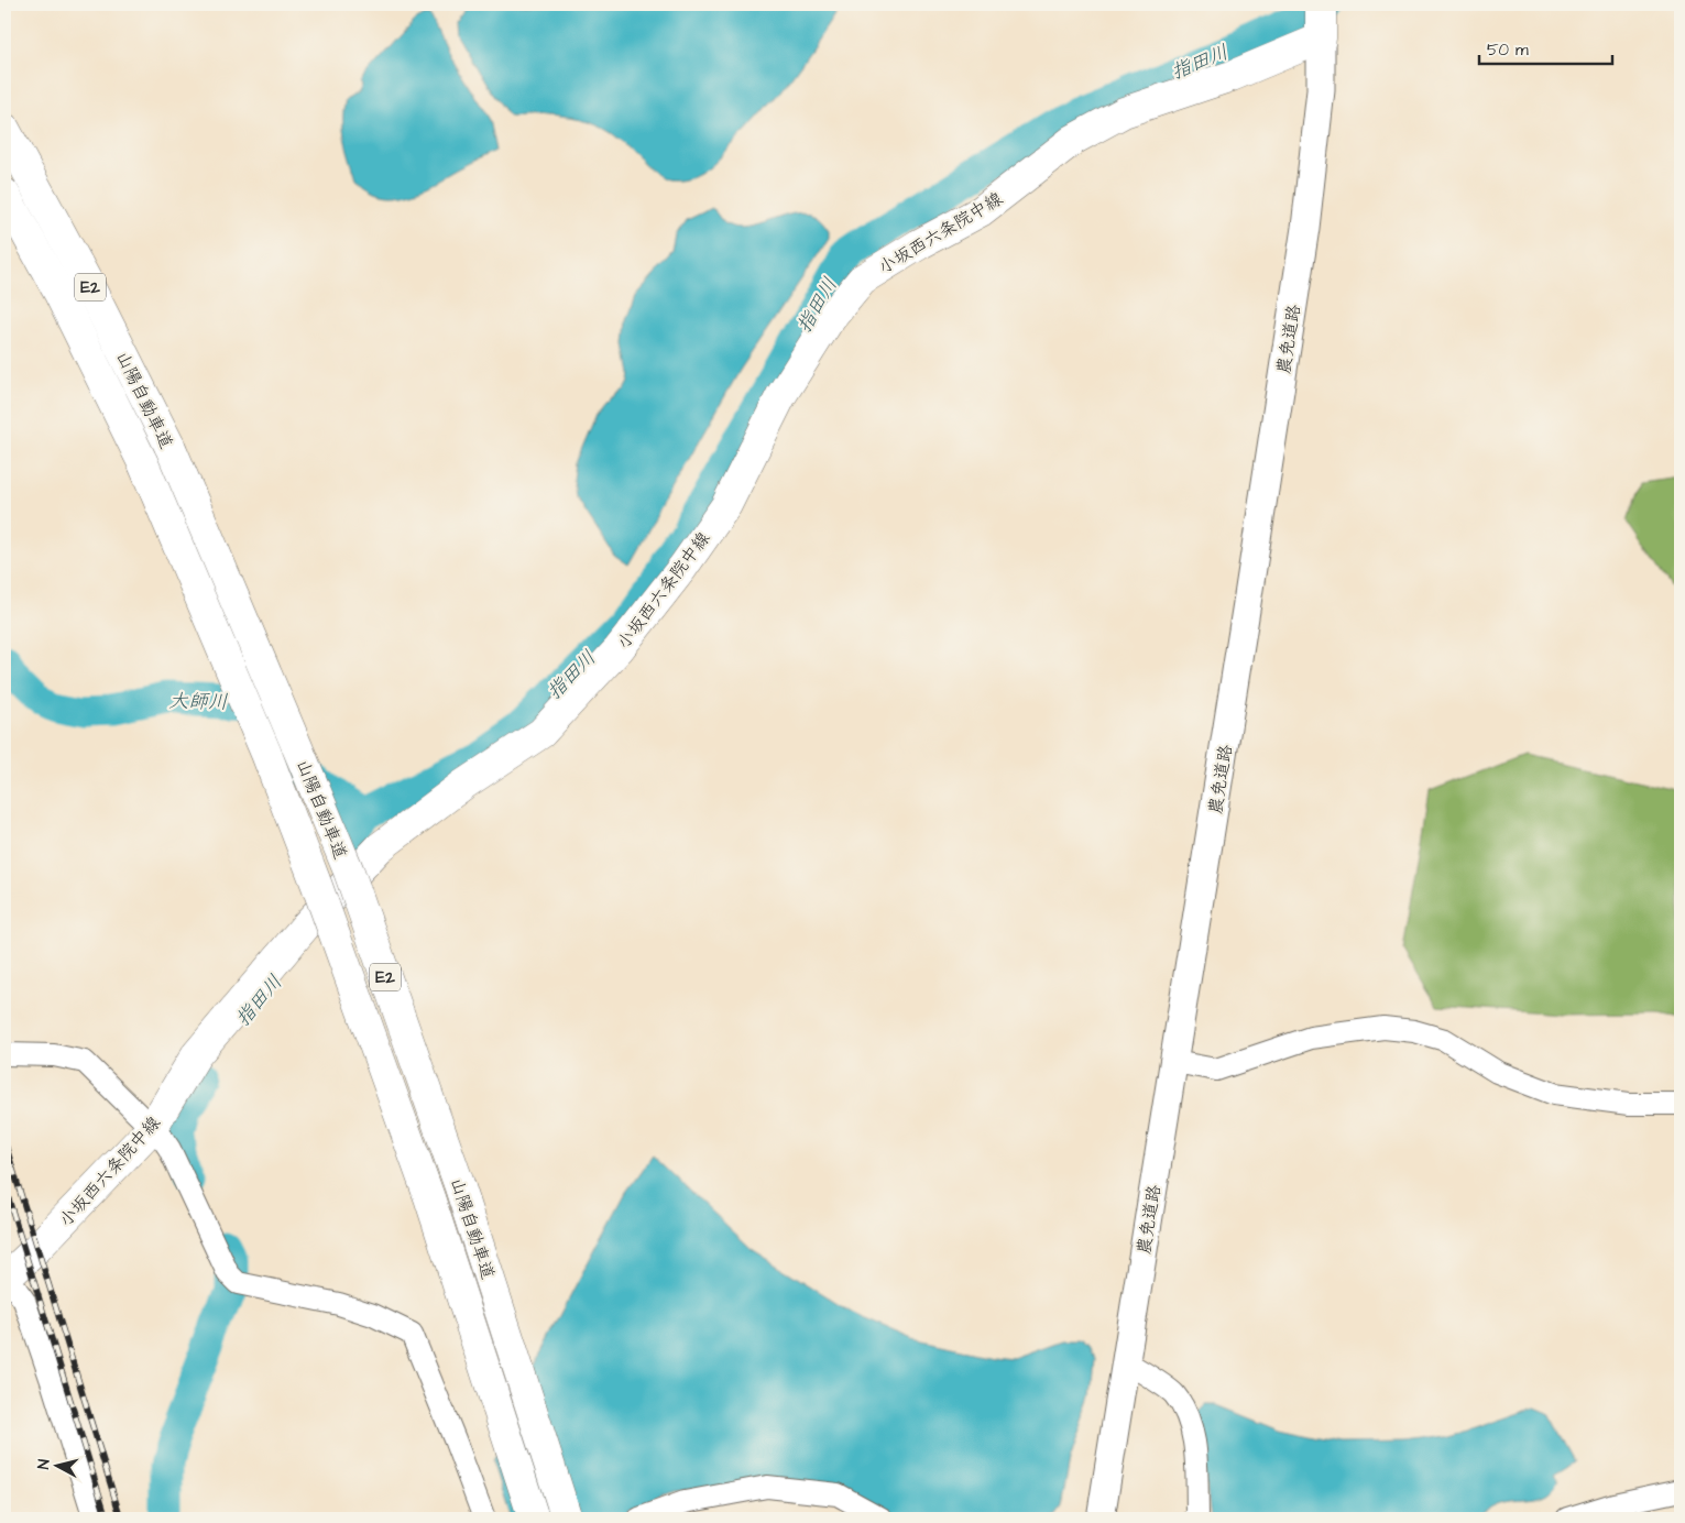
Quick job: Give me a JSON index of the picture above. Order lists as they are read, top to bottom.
{
  "streets": {
    "main road": ["小坂西六条院中線", "E2", "山陽自動車道"],
    "street": ["農免道路"]
  },
  "crossings": [
    ["小坂西六条院中線", "農免道路"]
  ],
  "water": ["指田川", "大師川"],
  "scale_bar": "50 m",
  "north": "left"
}
